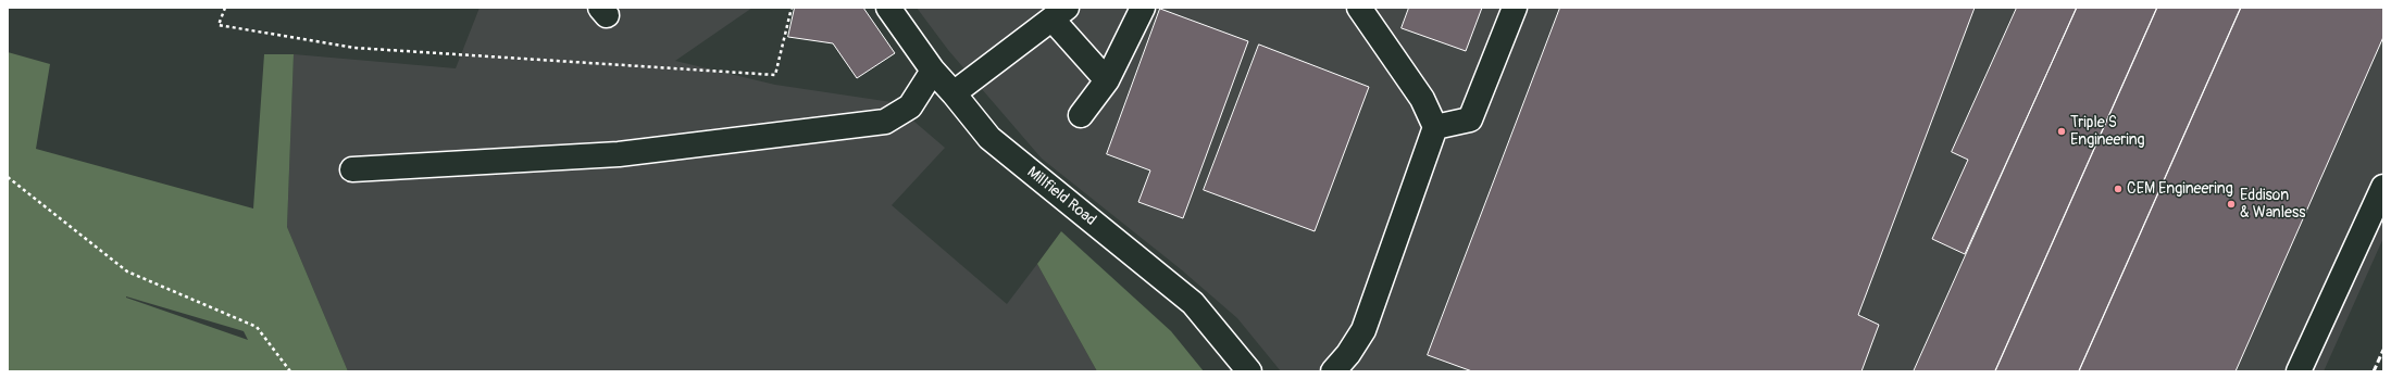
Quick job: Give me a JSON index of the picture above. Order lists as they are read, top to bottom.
{
  "streets": {
    "street": ["Millfield Road"]
  },
  "places": ["Triple S Engineering", "CEM Engineering", "Eddison & Wanless"]
}
